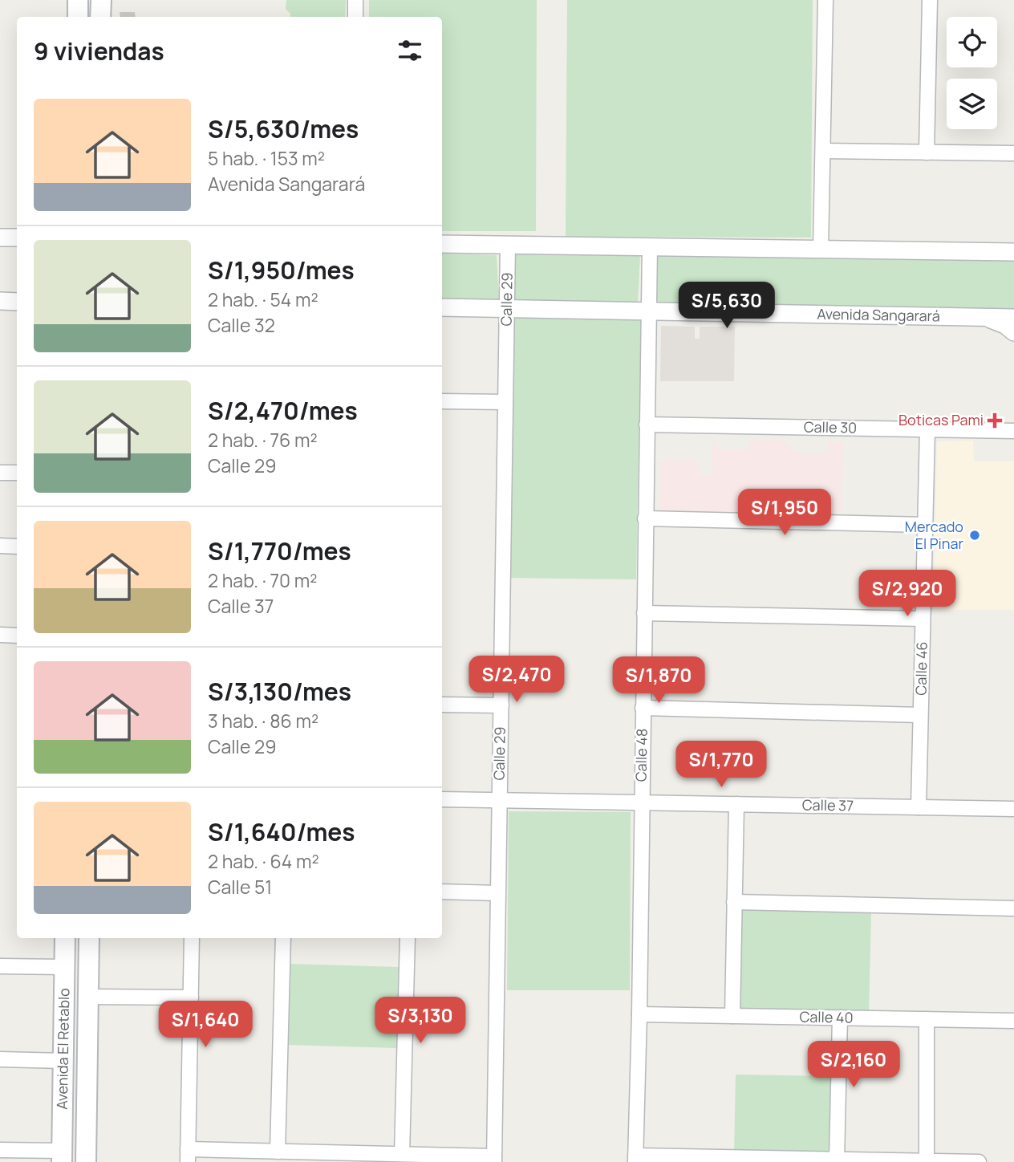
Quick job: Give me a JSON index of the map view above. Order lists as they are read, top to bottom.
{
  "streets": {
    "main road": ["Avenida El Retablo"],
    "street": [
      "Calle 29",
      "Avenida Sangarará",
      "Calle 30",
      "Calle 46",
      "Calle 48",
      "Calle 37",
      "Calle 40"
    ]
  },
  "crossings": [
    ["Calle 29", "Avenida Sangarará"],
    ["Calle 29", "Calle 37"],
    ["Avenida Sangarará", "Calle 48"],
    ["Calle 30", "Calle 46"],
    ["Calle 30", "Calle 48"],
    ["Calle 46", "Calle 37"],
    ["Calle 48", "Calle 37"],
    ["Calle 48", "Calle 40"]
  ],
  "places": {
    "health": ["Boticas Pami"],
    "other": ["Mercado El Pinar"]
  },
  "page": {
    "heading": "9 viviendas",
    "list": [
      {
        "name": "S/5,630/mes",
        "note": "5 hab. · 153 m² · Avenida Sangarará"
      },
      {
        "name": "S/1,950/mes",
        "note": "2 hab. · 54 m² · Calle 32"
      },
      {
        "name": "S/2,470/mes",
        "note": "2 hab. · 76 m² · Calle 29"
      },
      {
        "name": "S/1,770/mes",
        "note": "2 hab. · 70 m² · Calle 37"
      },
      {
        "name": "S/3,130/mes",
        "note": "3 hab. · 86 m² · Calle 29"
      },
      {
        "name": "S/1,640/mes",
        "note": "2 hab. · 64 m² · Calle 51"
      }
    ],
    "price": [
      "S/5,630",
      "S/1,950",
      "S/2,920",
      "S/2,470",
      "S/1,870",
      "S/1,770",
      "S/3,130",
      "S/1,640",
      "S/2,160"
    ]
  }
}
